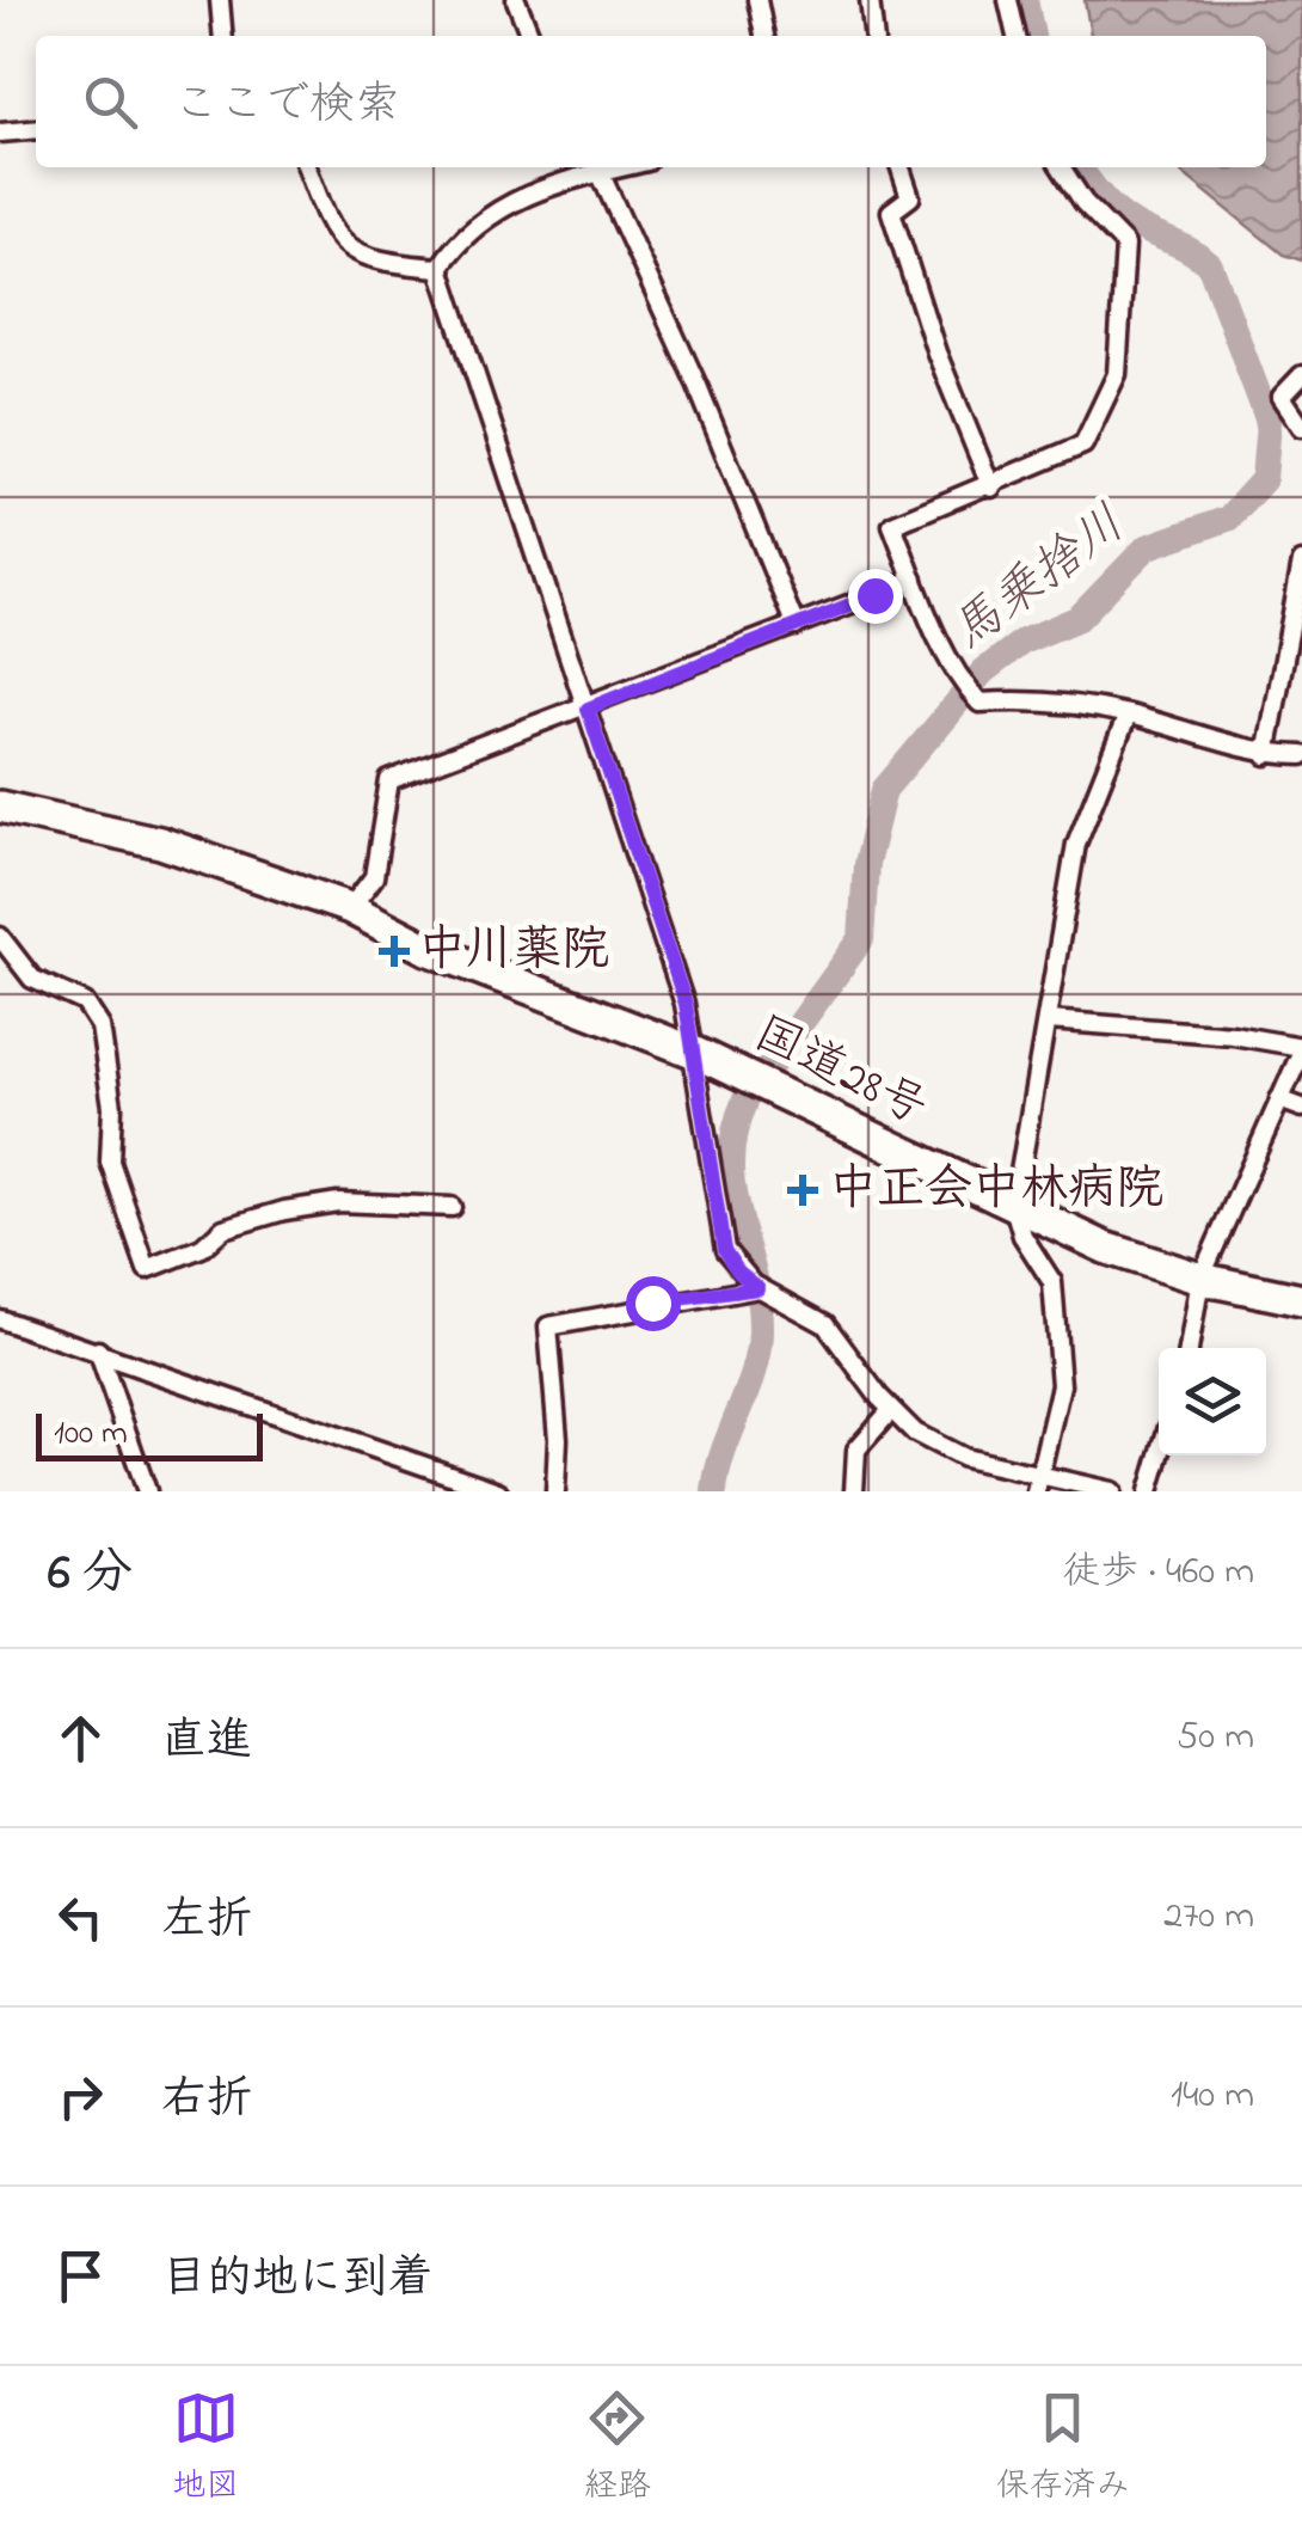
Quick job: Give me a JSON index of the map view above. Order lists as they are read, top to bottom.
{
  "streets": {
    "highway": ["国道28号"]
  },
  "water": ["馬乗捨川"],
  "places": {
    "health": ["中川薬院", "中正会中林病院"]
  },
  "scale_bar": "100 m",
  "page": {
    "search": "ここで検索",
    "scale": "100 m",
    "heading": ["6 分", "徒歩 · 460 m"],
    "list": [
      ["直進", "50 m"],
      ["左折", "270 m"],
      ["右折", "140 m"],
      "目的地に到着"
    ],
    "nav": ["地図", "経路", "保存済み"]
  }
}
